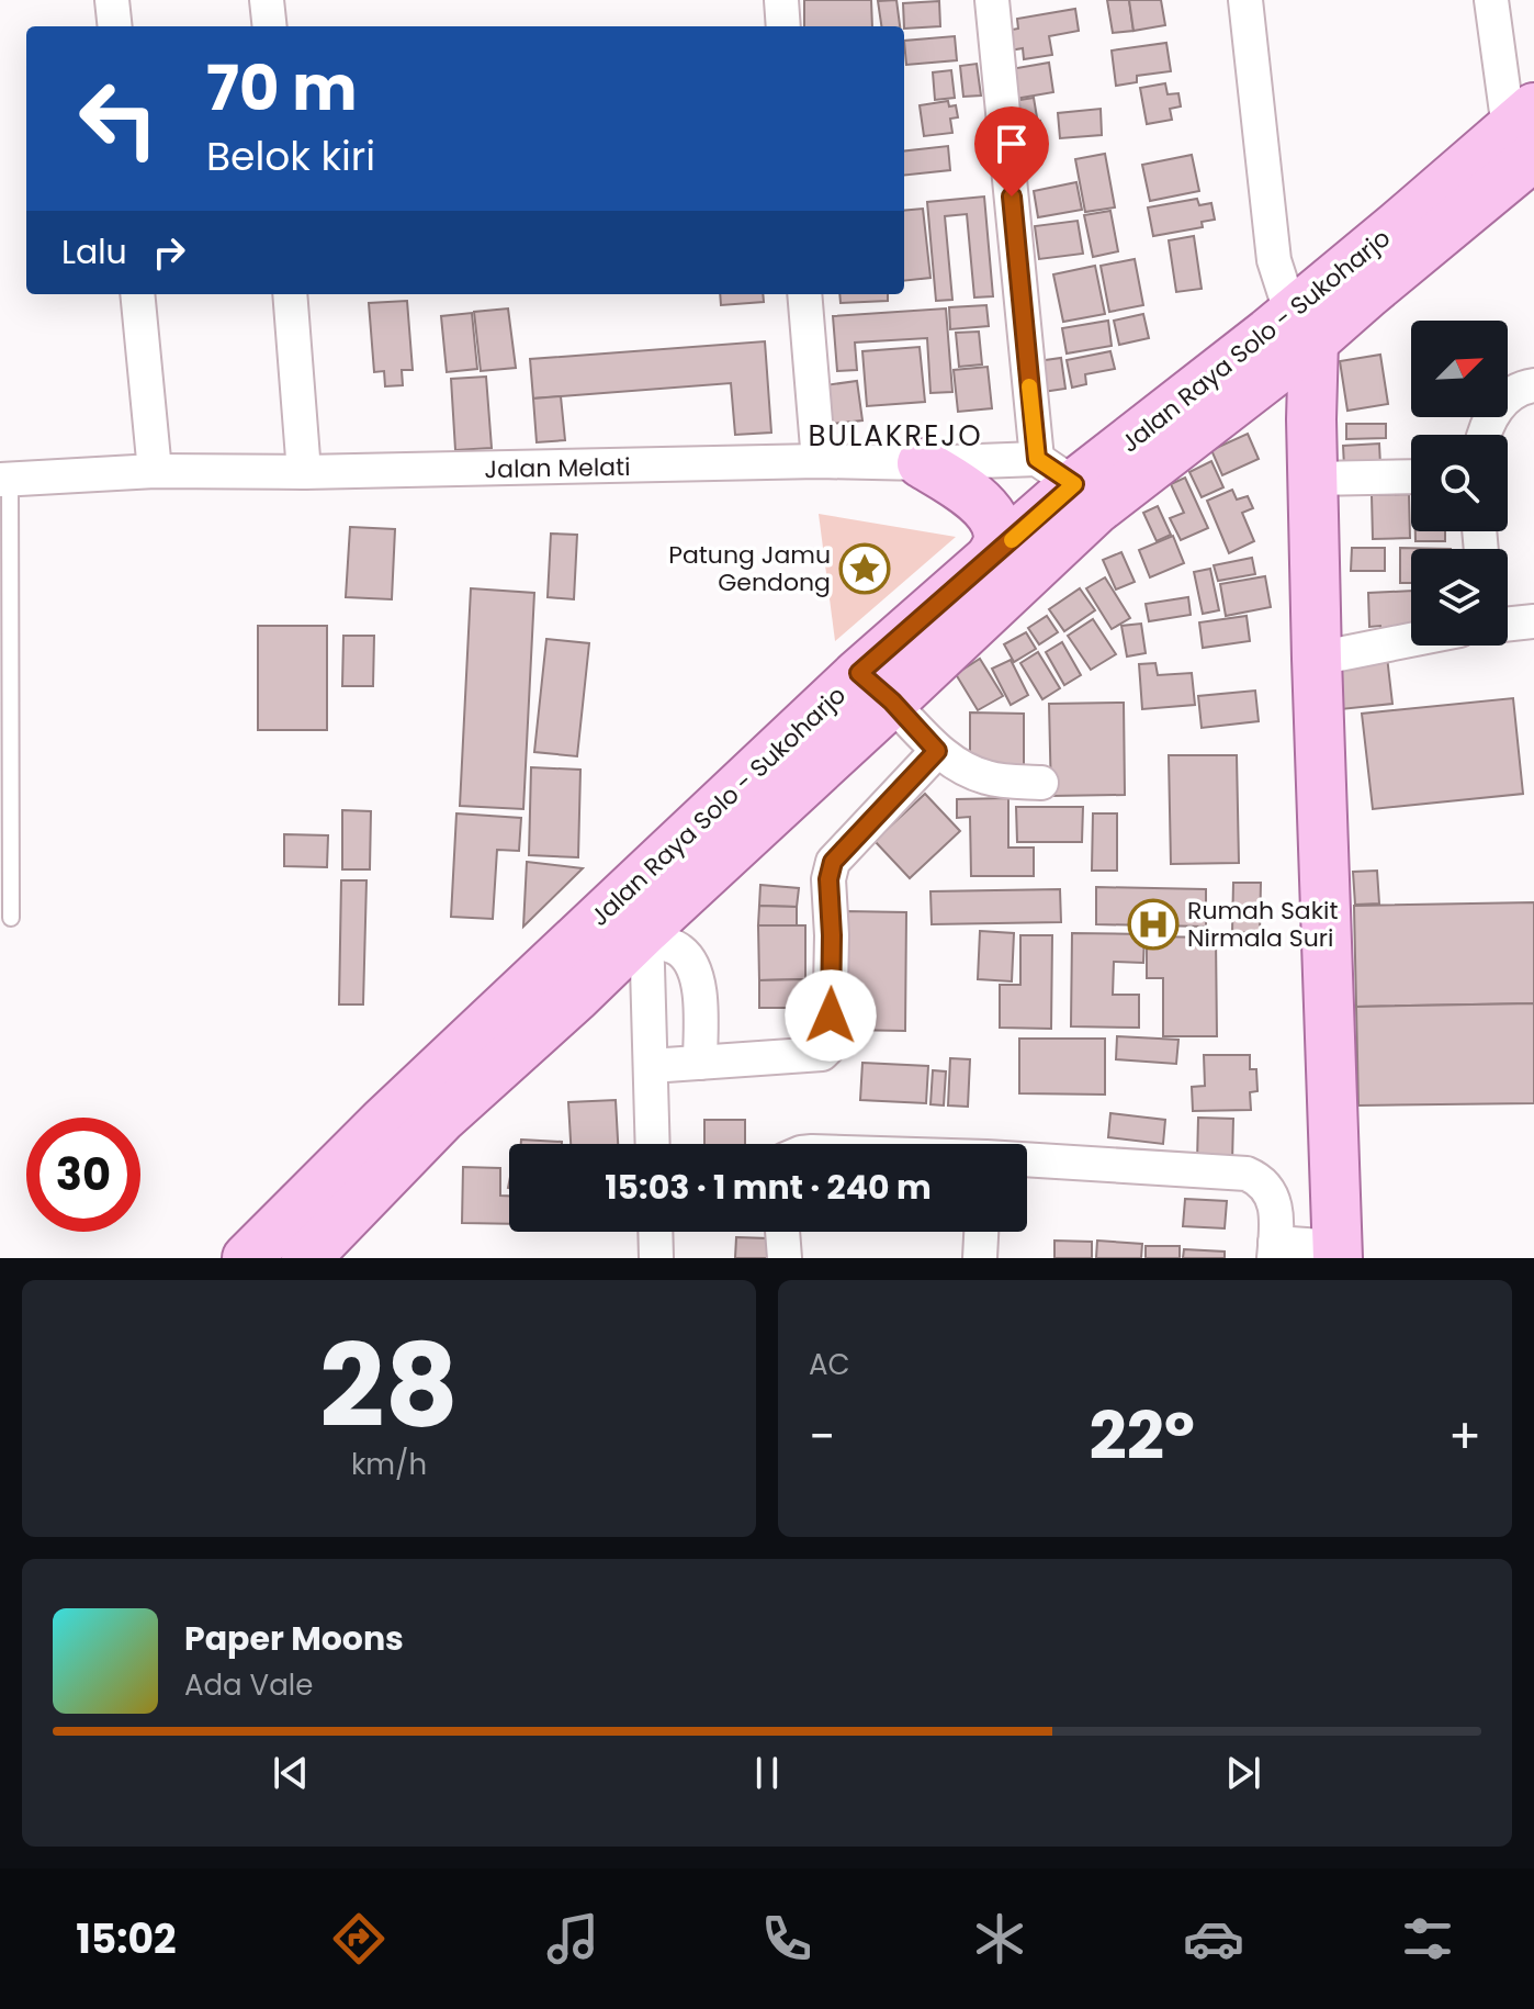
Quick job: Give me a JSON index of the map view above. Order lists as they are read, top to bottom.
{
  "streets": {
    "main road": ["Jalan Raya Solo - Sukoharjo"],
    "street": ["Jalan Melati"]
  },
  "crossings": [
    ["Jalan Raya Solo - Sukoharjo", "Jalan Melati"]
  ],
  "districts": ["BULAKREJO"],
  "places": {
    "place": ["Patung Jamu Gendong"],
    "hospital": ["Rumah Sakit Nirmala Suri"]
  },
  "north": "top right",
  "page": {
    "turn": ["70 m", "Belok kiri"],
    "then": "Lalu",
    "limit": "30",
    "trip": "15:03 · 1 mnt · 240 m",
    "tile": [
      ["28", "km/h"],
      "AC"
    ],
    "heat": ["−", "22°", "+"],
    "song": ["Paper Moons", "Ada Vale"],
    "tabs": "15:02"
  }
}
